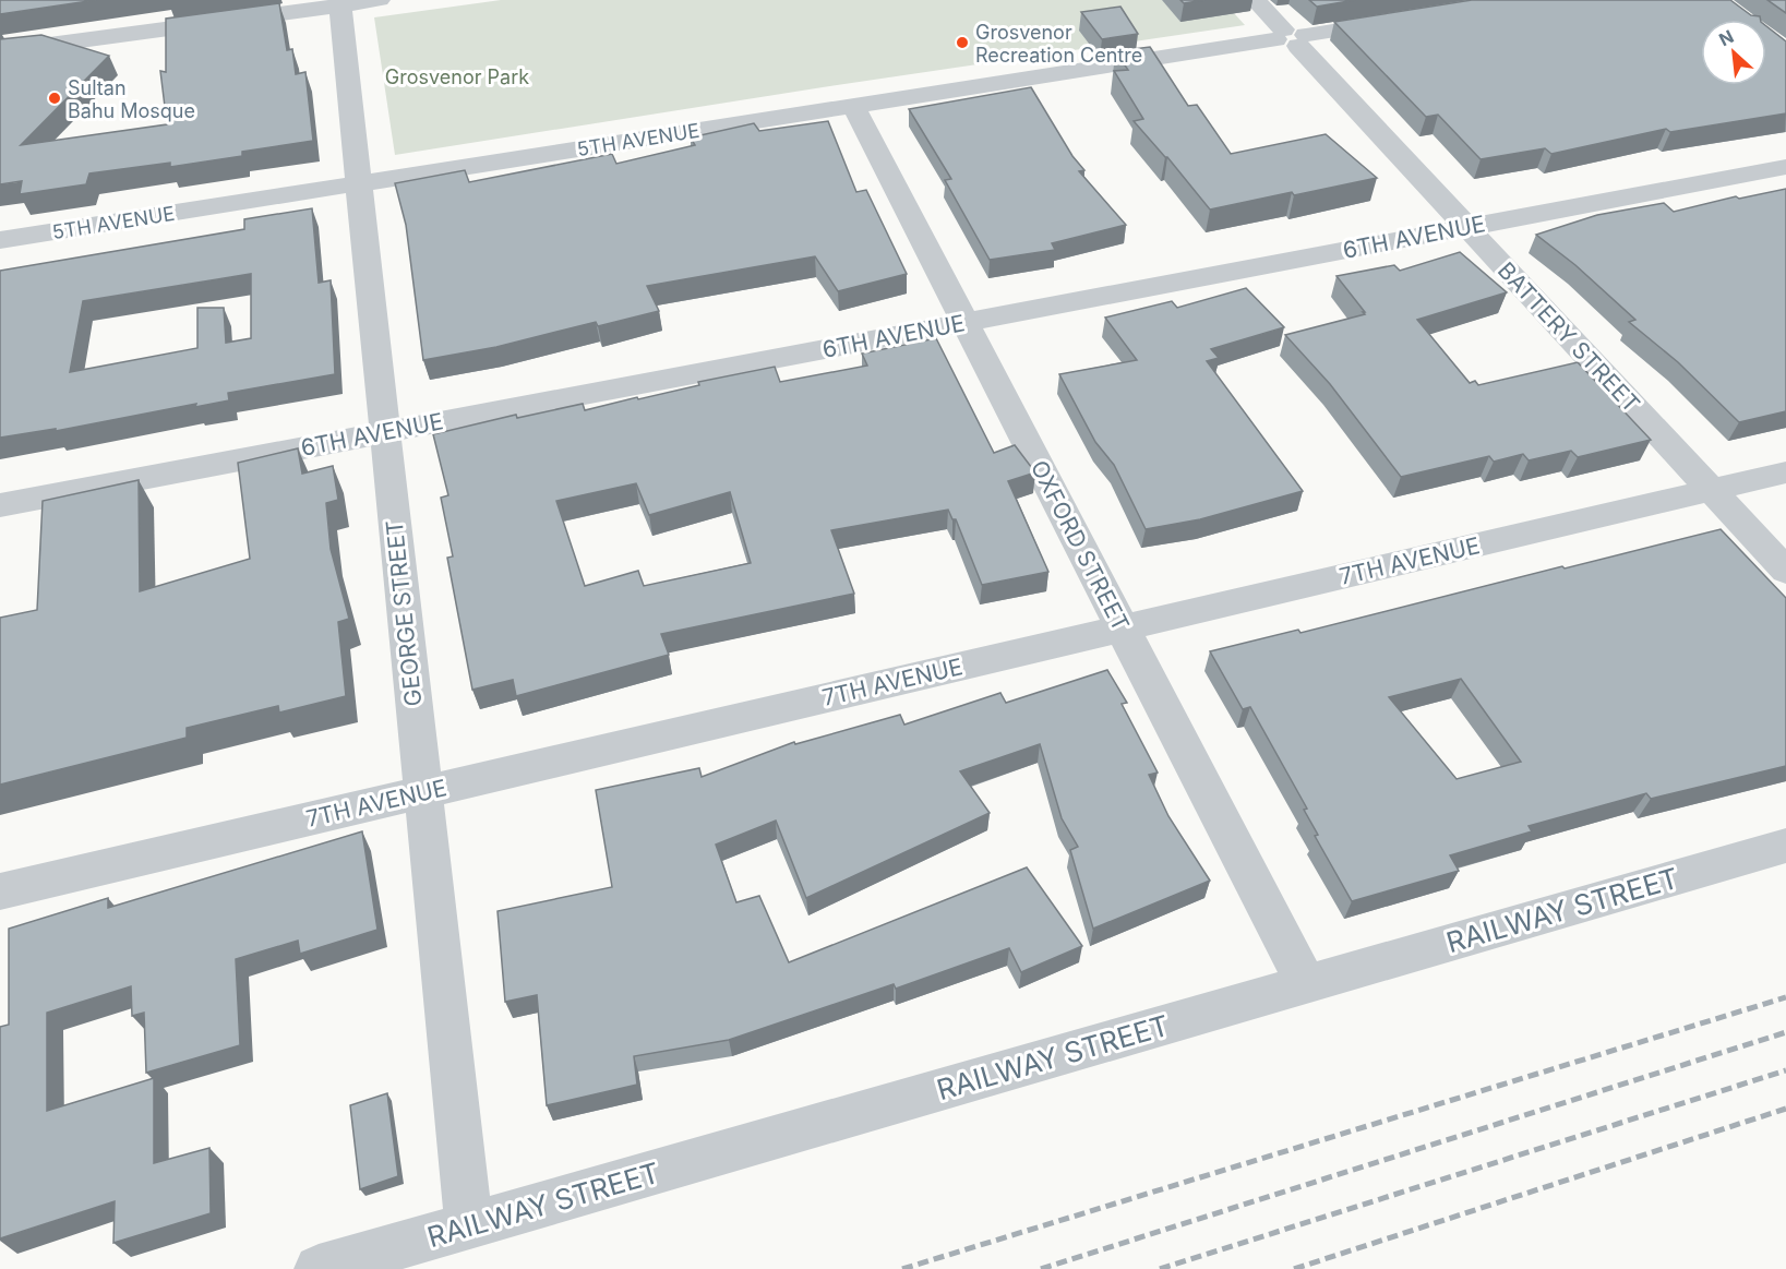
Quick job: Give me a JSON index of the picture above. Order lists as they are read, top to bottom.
{
  "streets": {
    "street": [
      "5TH AVENUE",
      "6TH AVENUE",
      "BATTERY STREET",
      "OXFORD STREET",
      "7TH AVENUE",
      "GEORGE STREET",
      "RAILWAY STREET"
    ]
  },
  "crossings": [
    ["5TH AVENUE", "BATTERY STREET"],
    ["5TH AVENUE", "OXFORD STREET"],
    ["5TH AVENUE", "GEORGE STREET"],
    ["6TH AVENUE", "BATTERY STREET"],
    ["6TH AVENUE", "OXFORD STREET"],
    ["6TH AVENUE", "GEORGE STREET"],
    ["BATTERY STREET", "7TH AVENUE"],
    ["OXFORD STREET", "7TH AVENUE"],
    ["OXFORD STREET", "RAILWAY STREET"],
    ["7TH AVENUE", "GEORGE STREET"],
    ["GEORGE STREET", "RAILWAY STREET"]
  ],
  "parks": ["Grosvenor Park"],
  "places": ["Grosvenor Recreation Centre", "Sultan Bahu Mosque"],
  "north": "top left"
}
